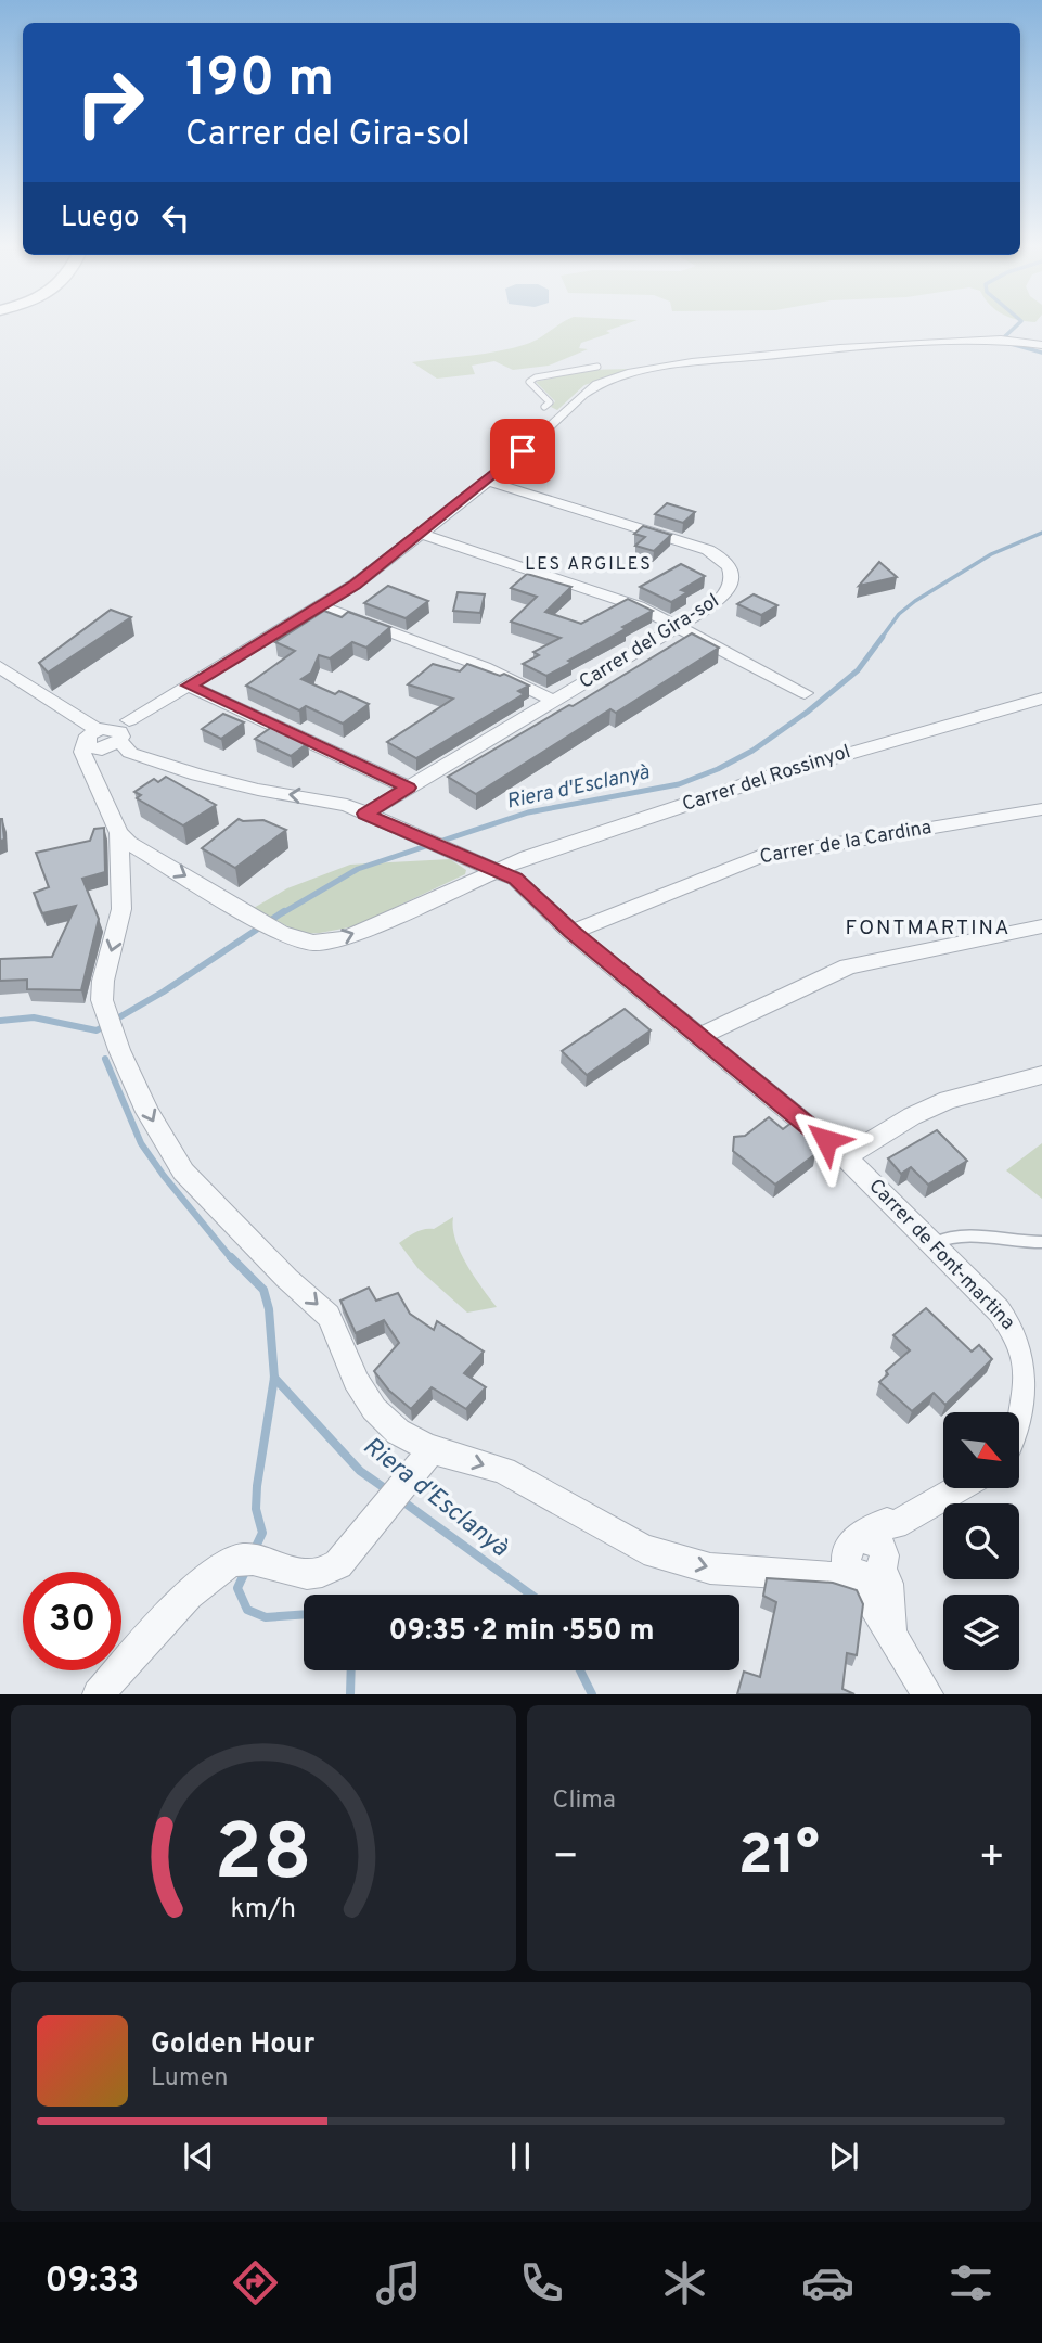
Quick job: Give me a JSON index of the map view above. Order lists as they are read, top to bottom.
{
  "streets": {
    "street": [
      "Carrer del Gira-sol",
      "Carrer del Rossinyol",
      "Carrer de la Cardina",
      "Carrer de Font-martina"
    ]
  },
  "crossings": [
    ["Carrer del Gira-sol", "Carrer de Font-martina"],
    ["Carrer del Rossinyol", "Carrer de Font-martina"],
    ["Carrer de la Cardina", "Carrer de Font-martina"]
  ],
  "districts": ["LES ARGILES", "FONTMARTINA"],
  "water": ["Riera d'Esclanyà"],
  "north": "bottom right",
  "page": {
    "turn": ["190 m", "Carrer del Gira-sol"],
    "then": "Luego",
    "limit": "30",
    "trip": "09:35 · 2 min · 550 m",
    "tile": "Clima",
    "heat": ["−", "21°", "+"],
    "song": ["Golden Hour", "Lumen"],
    "tabs": "09:33",
    "gauge": ["28", "km/h"]
  }
}
